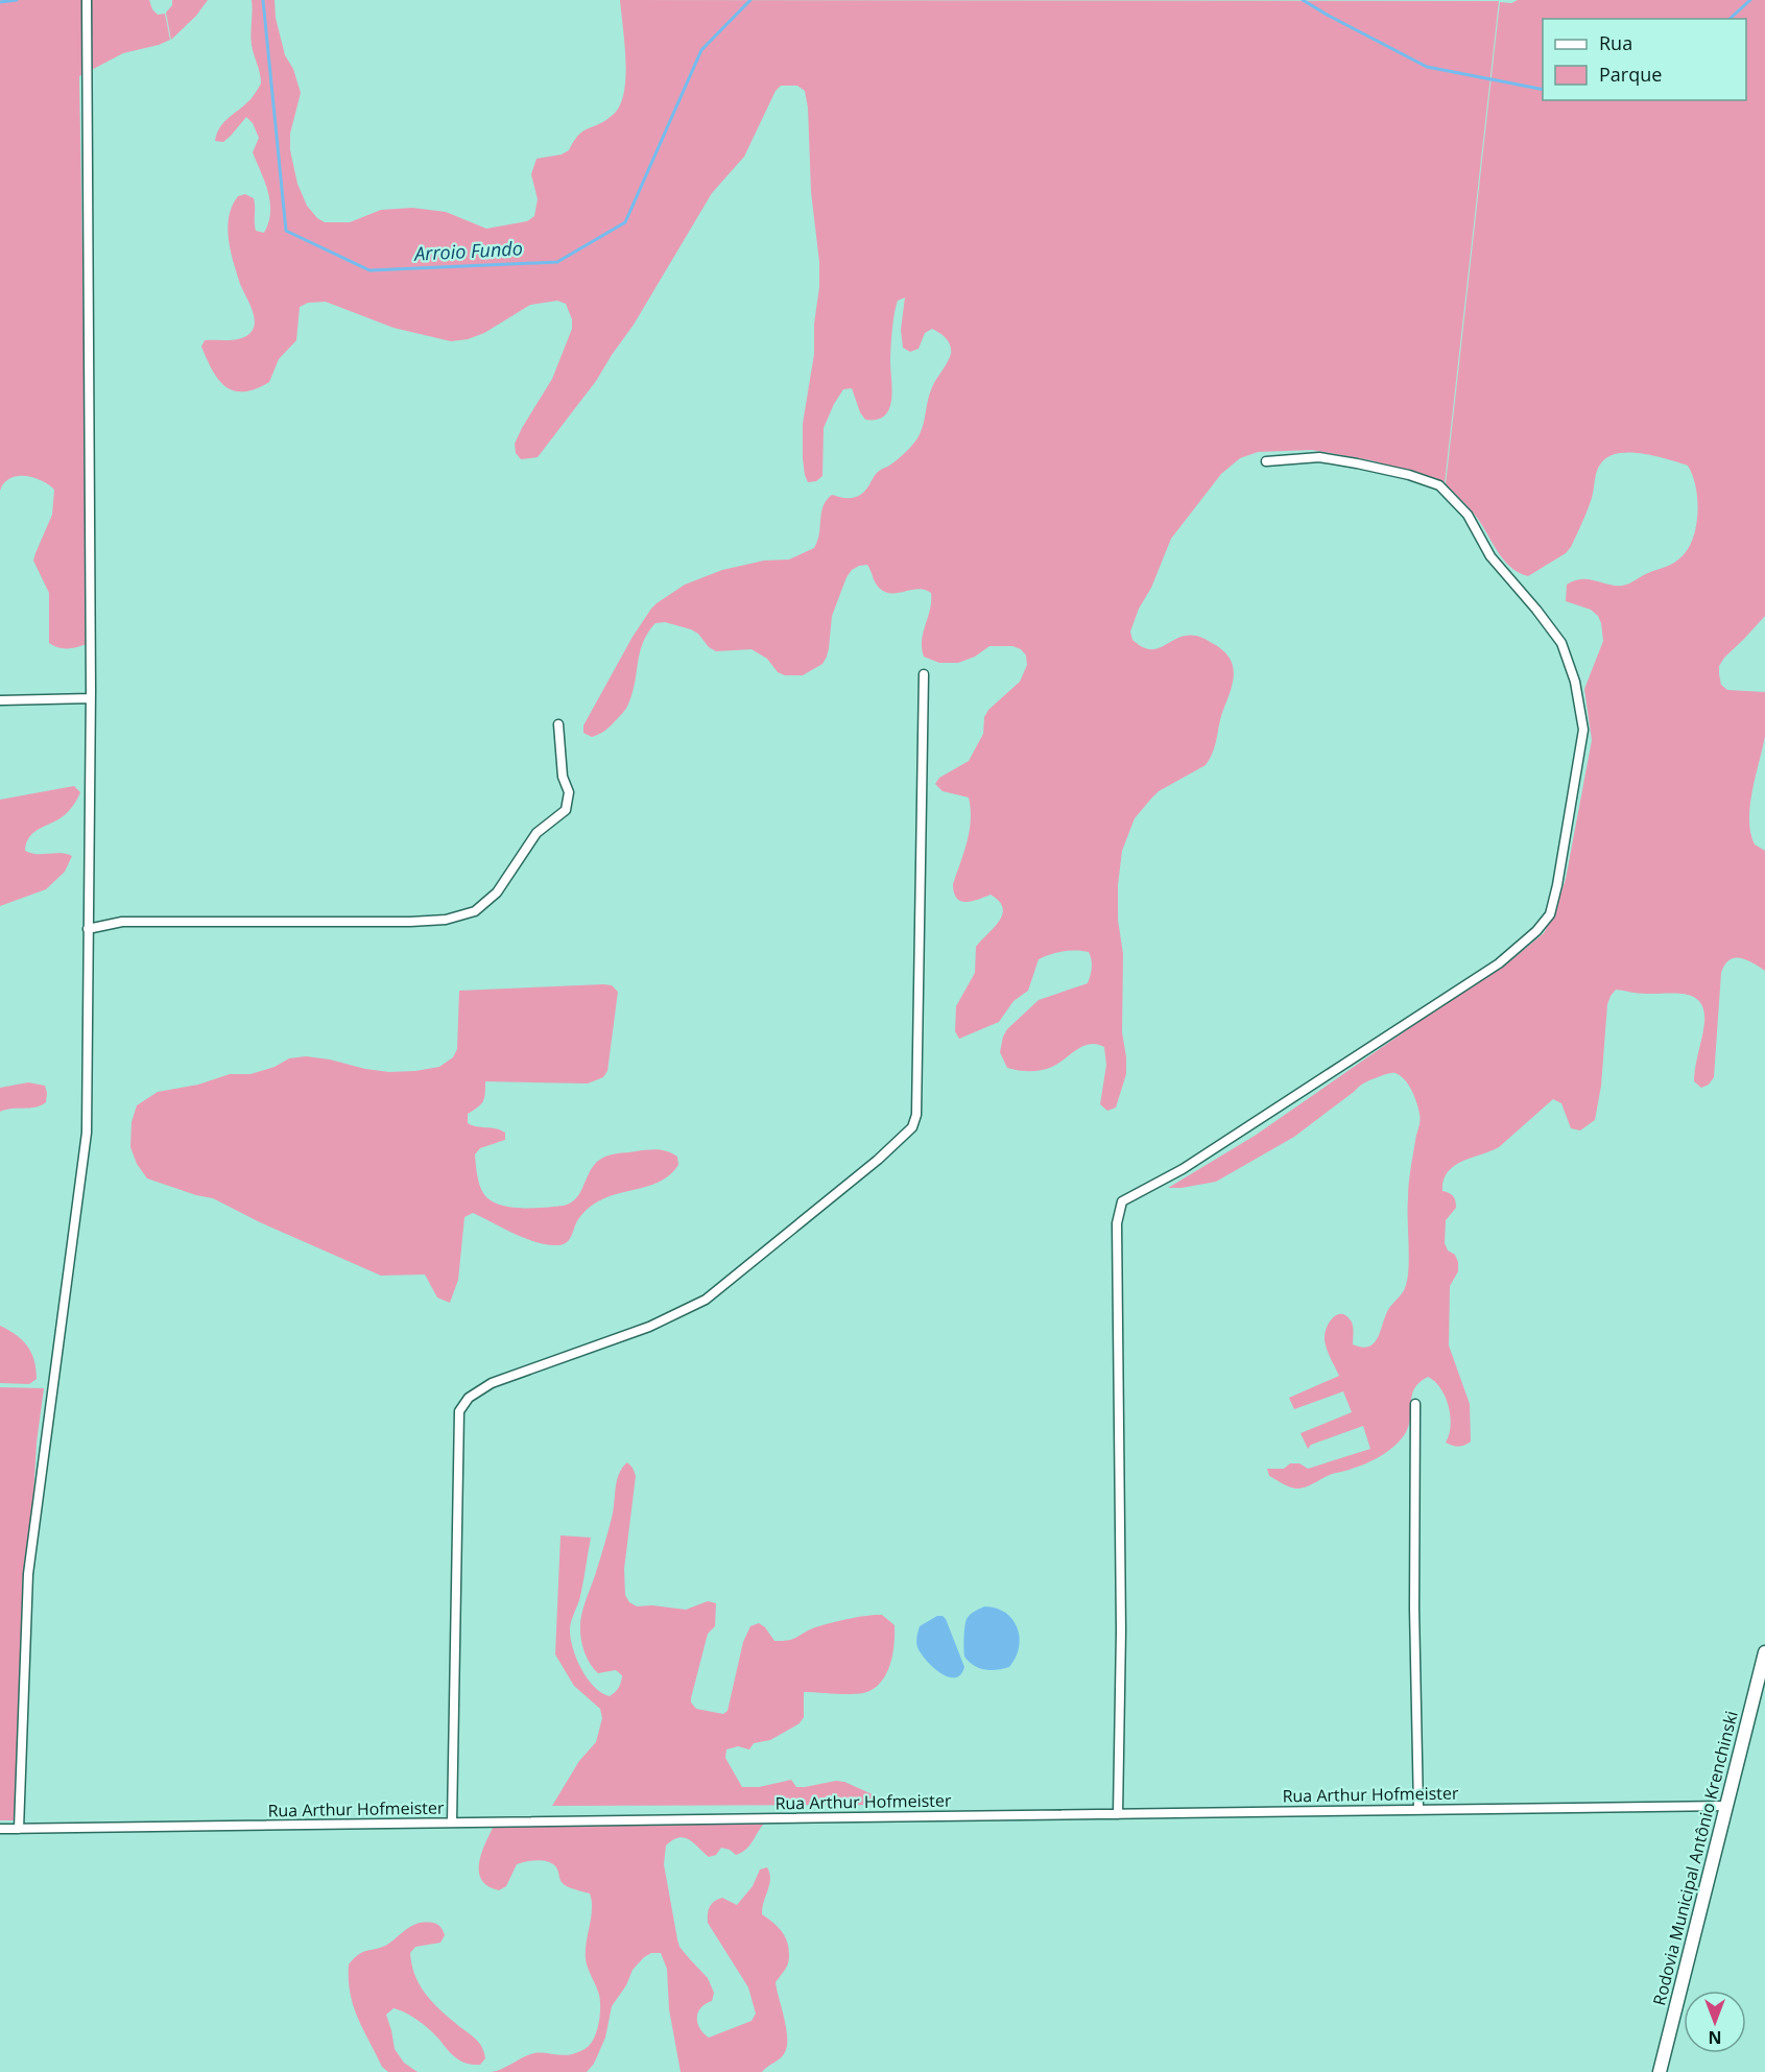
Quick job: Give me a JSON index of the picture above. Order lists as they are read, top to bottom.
{
  "streets": {
    "main road": ["Rodovia Municipal Antônio Krenchinski"],
    "street": ["Rua Arthur Hofmeister"]
  },
  "crossings": [
    ["Rua Arthur Hofmeister", "Rodovia Municipal Antônio Krenchinski"]
  ],
  "water": ["Arroio Fundo"],
  "legend": ["Rua", "Parque"],
  "north": "bottom"
}
